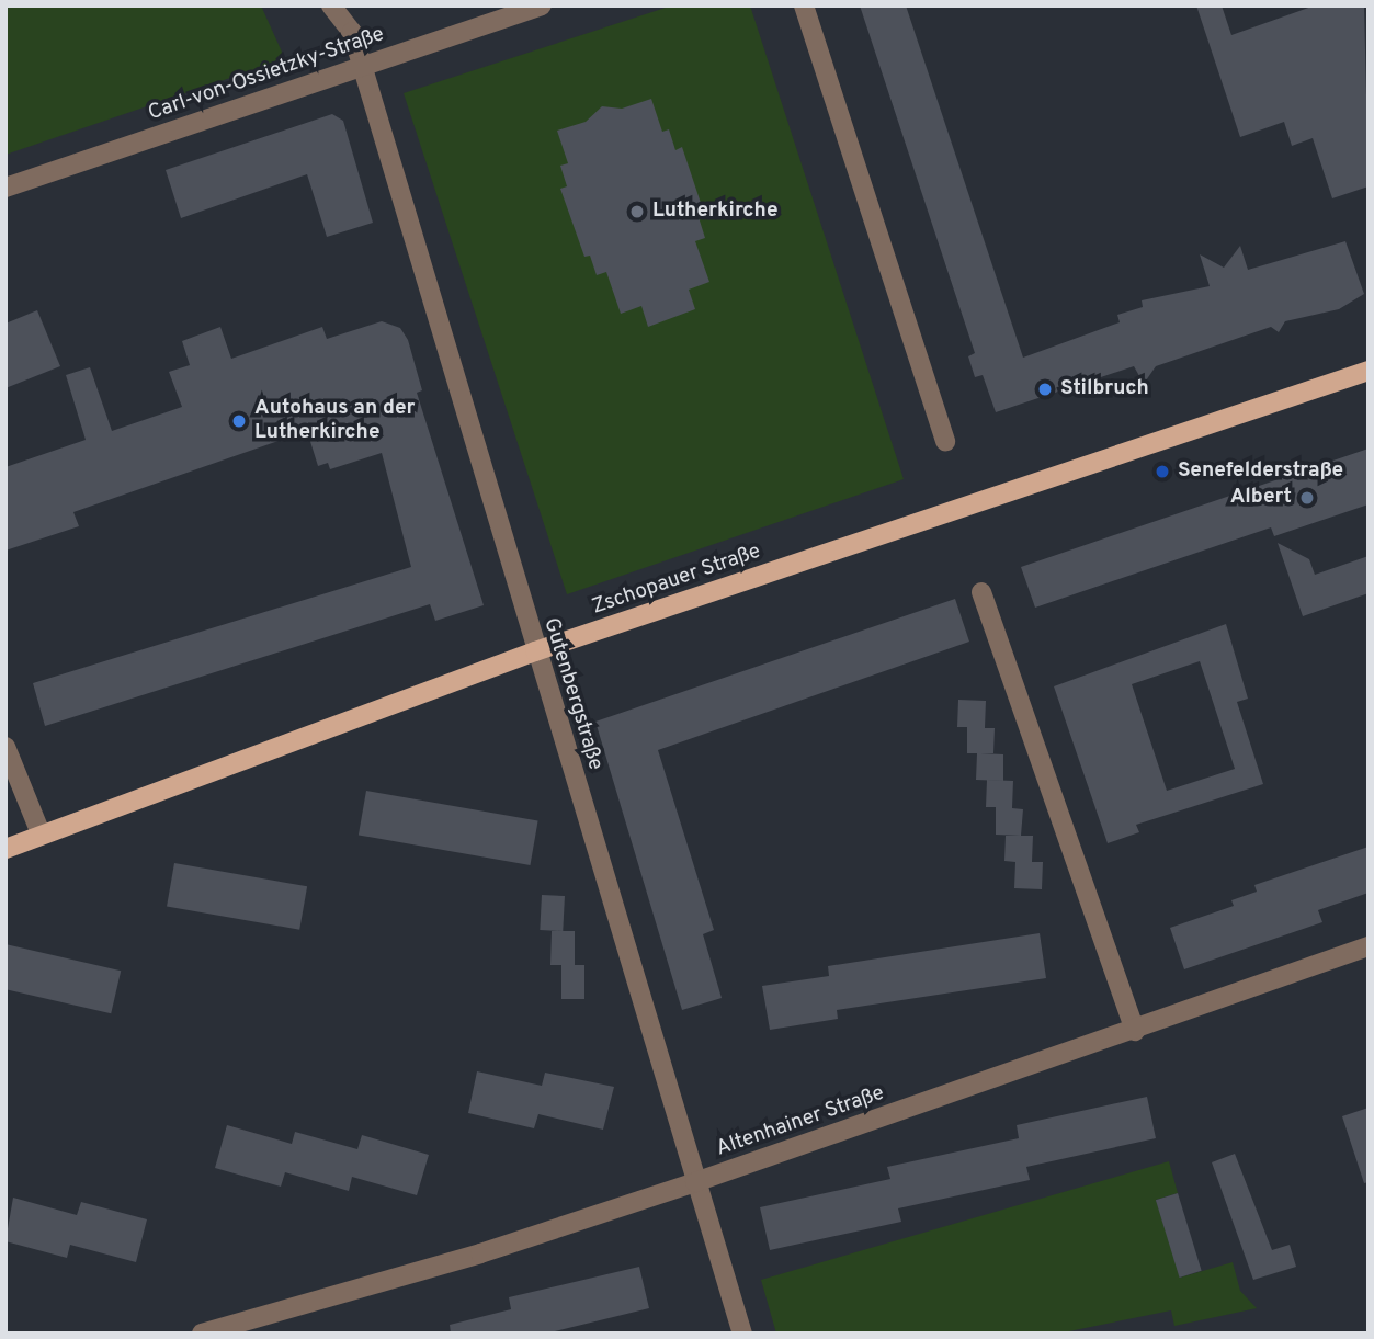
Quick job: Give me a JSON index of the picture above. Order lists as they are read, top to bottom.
{
  "streets": {
    "main road": ["Zschopauer Straße"],
    "street": ["Carl-von-Ossietzky-Straße", "Gutenbergstraße", "Altenhainer Straße"]
  },
  "crossings": [
    ["Carl-von-Ossietzky-Straße", "Gutenbergstraße"],
    ["Zschopauer Straße", "Gutenbergstraße"],
    ["Gutenbergstraße", "Altenhainer Straße"]
  ],
  "places": [
    "Lutherkirche",
    "Stilbruch",
    "Autohaus an der Lutherkirche",
    "Senefelderstraße",
    "Albert"
  ]
}
